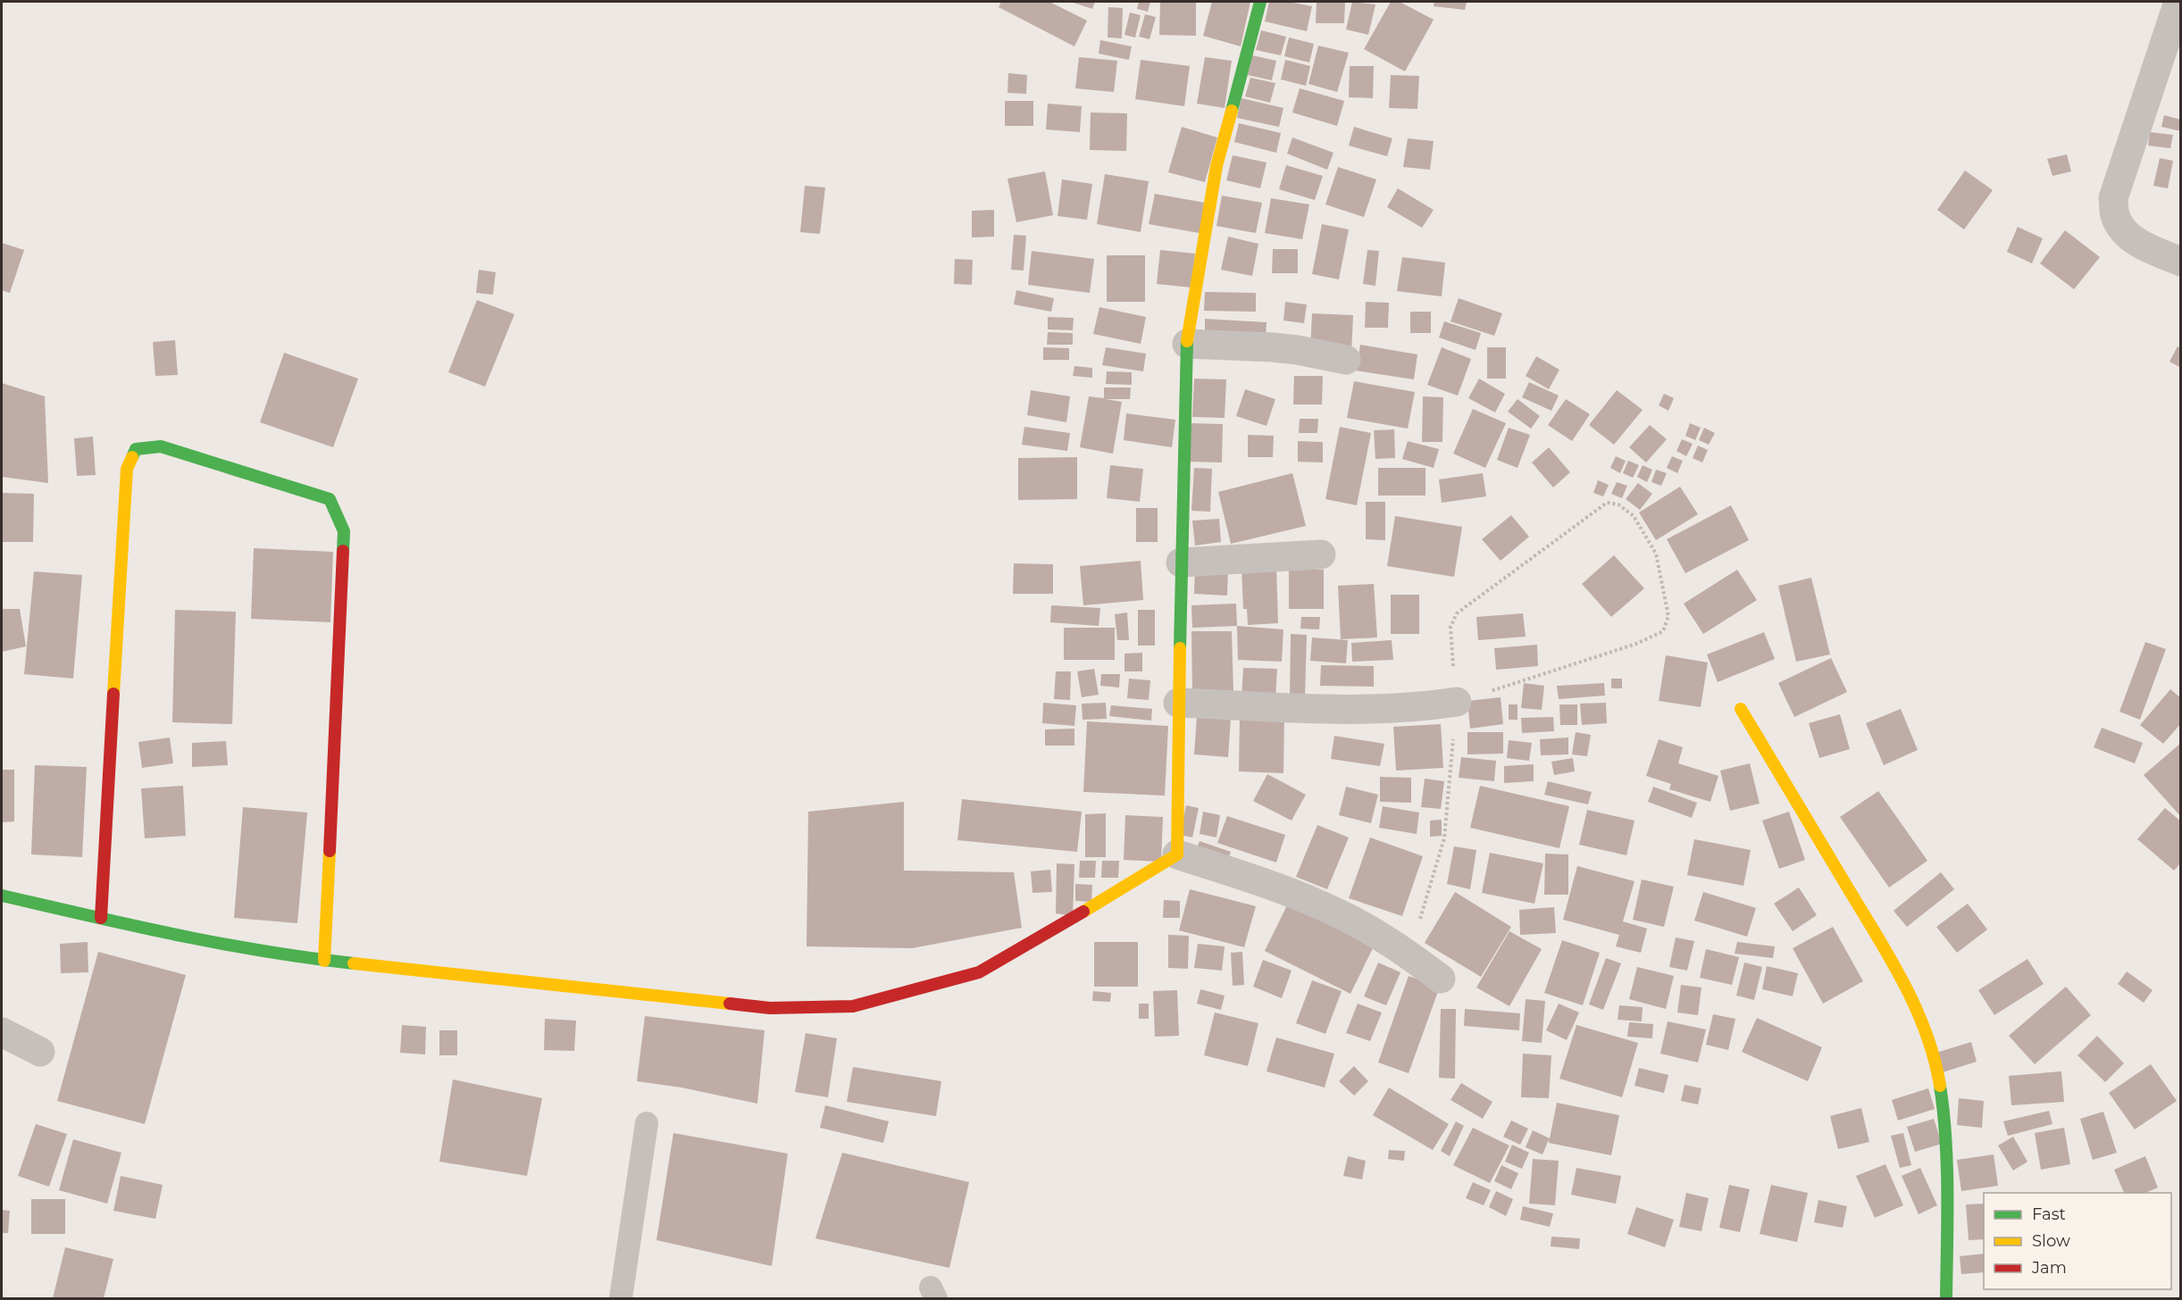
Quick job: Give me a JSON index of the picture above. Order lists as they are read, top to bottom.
{
  "legend": ["Fast", "Slow", "Jam"]
}
